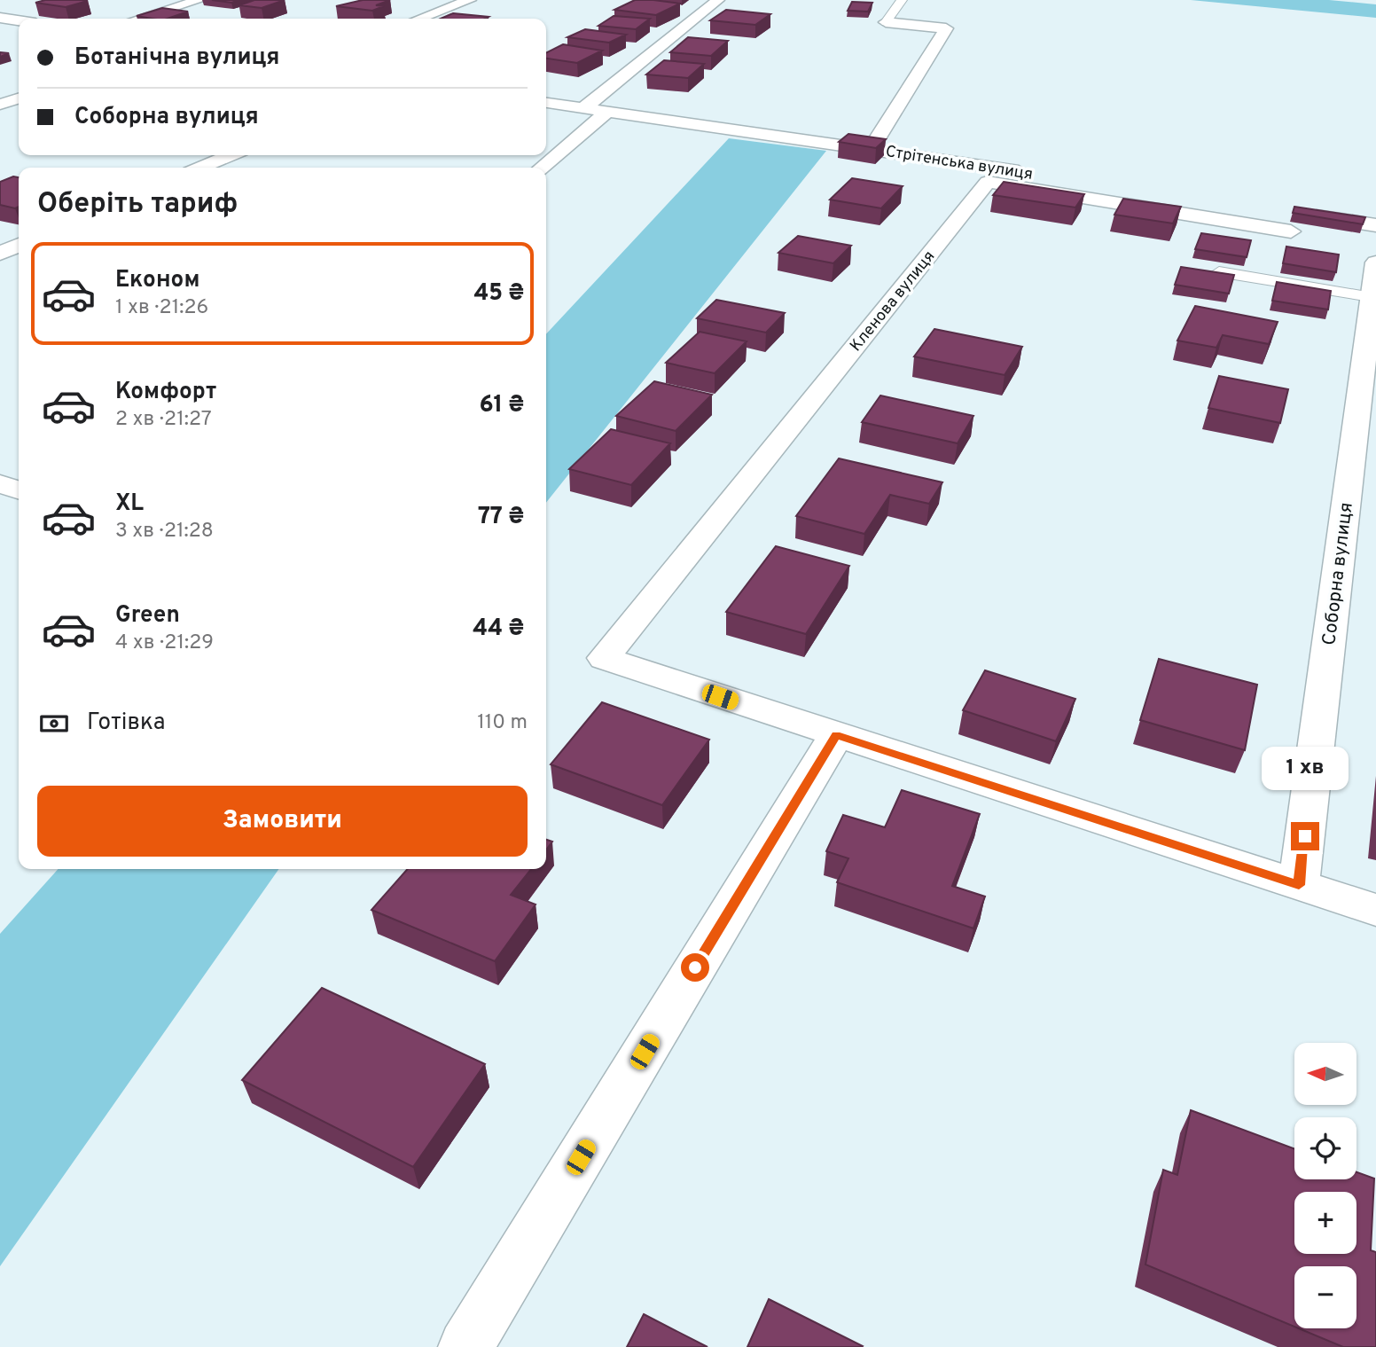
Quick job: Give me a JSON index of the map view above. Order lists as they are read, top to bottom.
{
  "streets": {
    "street": ["Стрітенська вулиця", "Кленова вулиця", "Соборна вулиця"]
  },
  "crossings": [
    ["Стрітенська вулиця", "Кленова вулиця"]
  ],
  "north": "left",
  "page": {
    "banner": ["Ботанічна вулиця", "Соборна вулиця"],
    "heading": "Оберіть тариф",
    "list": [
      {
        "name": "Економ",
        "note": "1 хв · 21:26",
        "value": "45 ₴"
      },
      {
        "name": "Комфорт",
        "note": "2 хв · 21:27",
        "value": "61 ₴"
      },
      {
        "name": "XL",
        "note": "3 хв · 21:28",
        "value": "77 ₴"
      },
      {
        "name": "Green",
        "note": "4 хв · 21:29",
        "value": "44 ₴"
      }
    ],
    "pay": ["Готівка", "110 m"],
    "bubble": "1 хв",
    "buttons": "Замовити",
    "map_buttons": ["+", "−"]
  }
}
